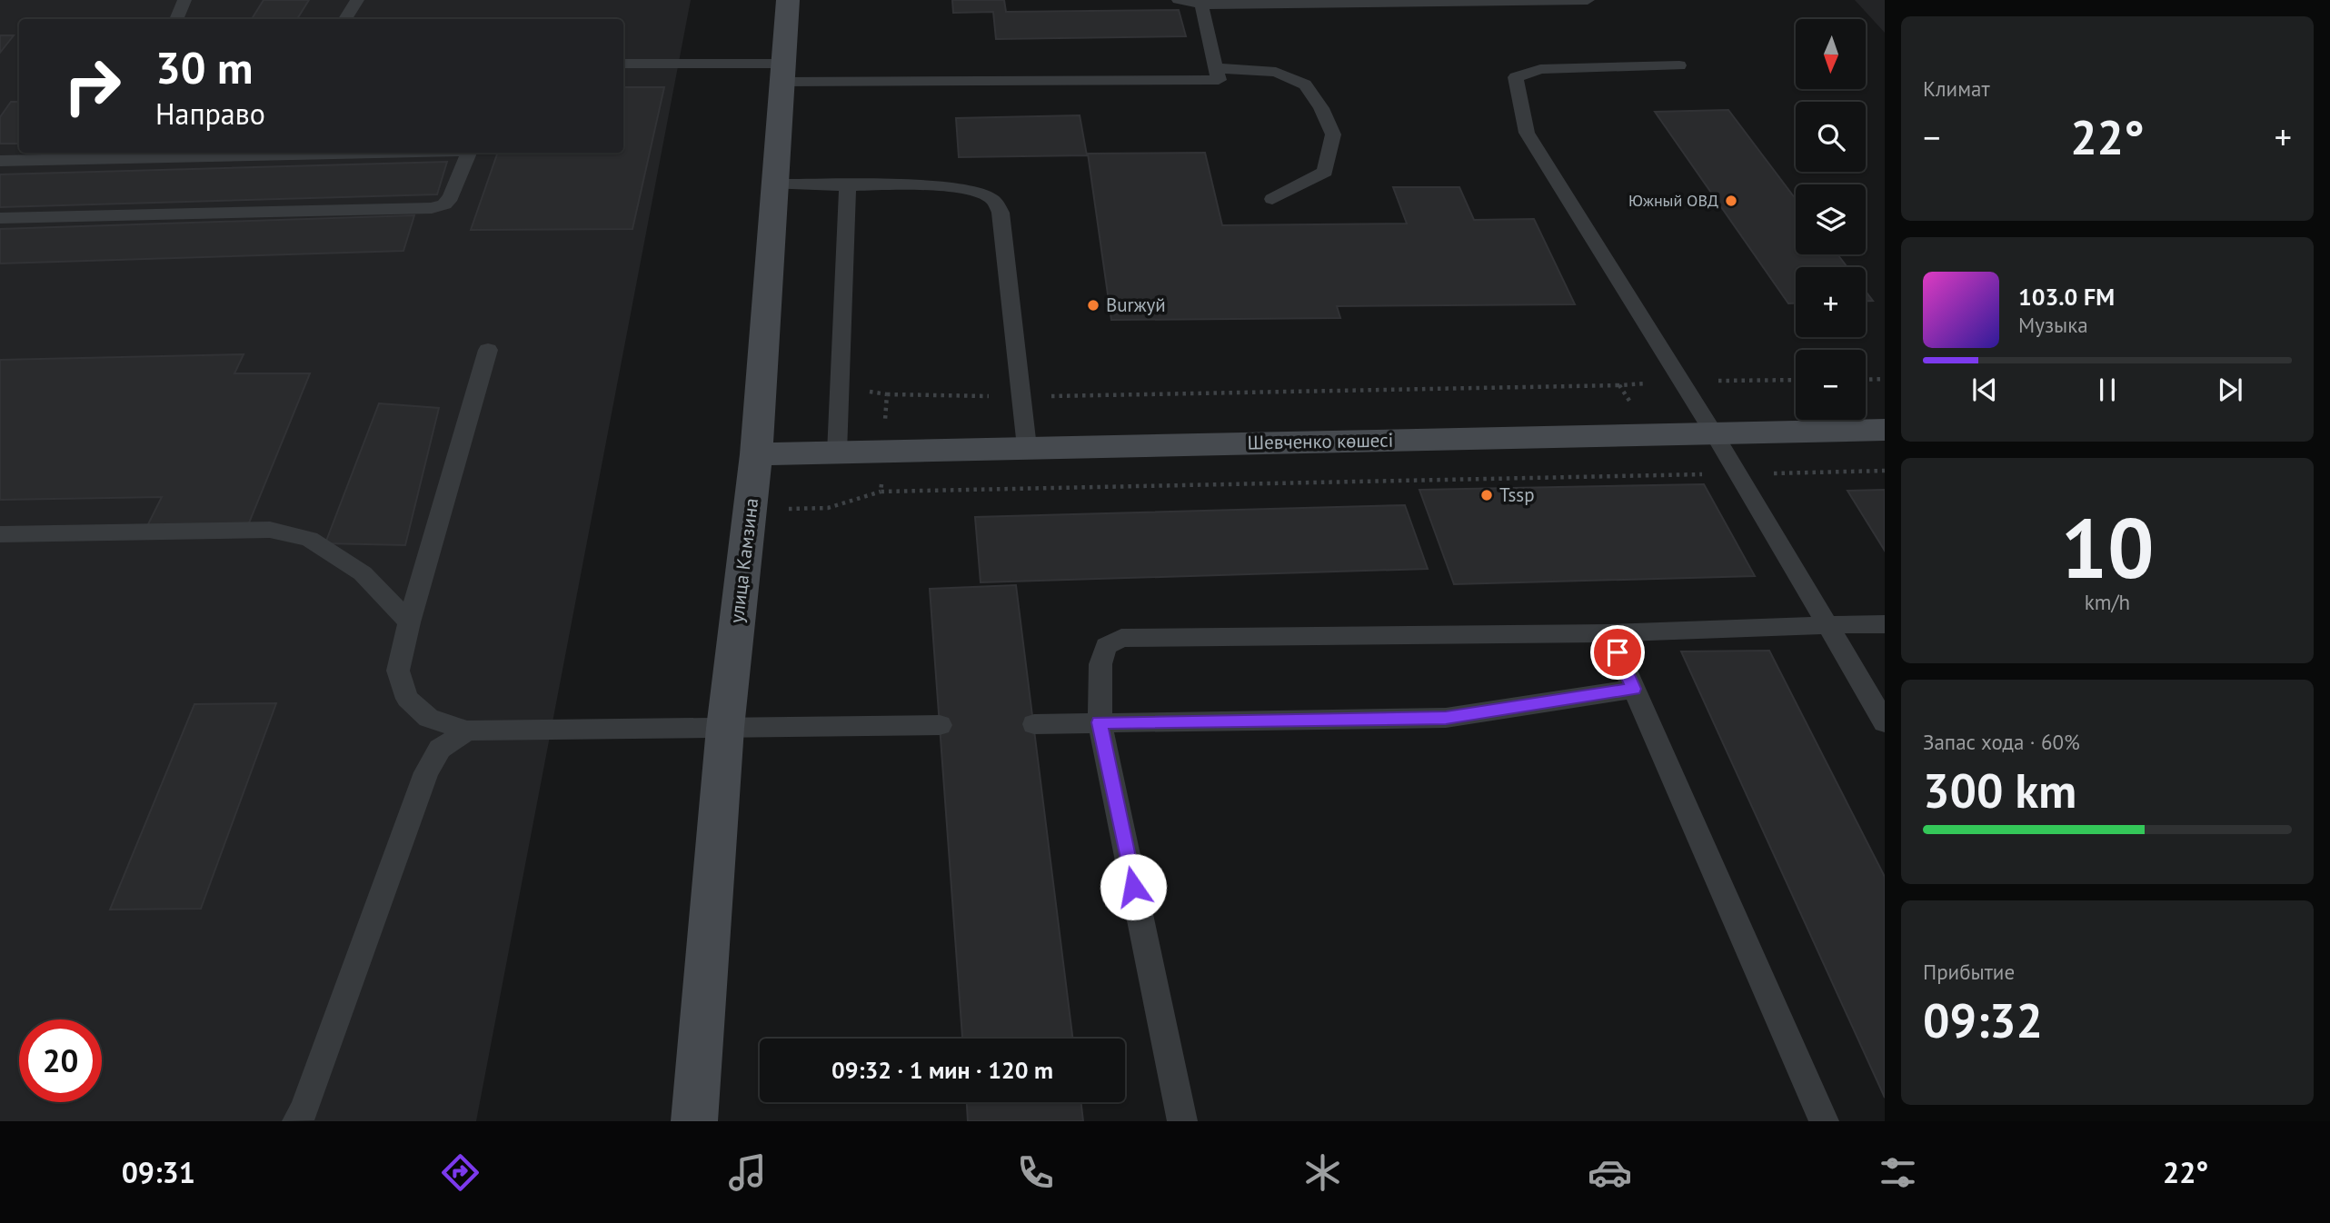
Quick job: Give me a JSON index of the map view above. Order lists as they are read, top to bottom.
{
  "streets": {
    "main road": ["Шевченко көшесі", "улица Камзина"]
  },
  "crossings": [
    ["Шевченко көшесі", "улица Камзина"]
  ],
  "places": ["Южный ОВД", "Burжуй", "Tssp"],
  "north": "bottom",
  "page": {
    "tile": [
      "Климат",
      ["10", "km/h"],
      ["Запас хода · 60%", "300 km"],
      ["Прибытие", "09:32"]
    ],
    "map_buttons": ["+", "−"],
    "turn": ["30 m", "Направо"],
    "heat": ["−", "22°", "+"],
    "song": ["103.0 FM", "Музыка"],
    "limit": "20",
    "trip": "09:32 · 1 мин · 120 m",
    "tabs": ["09:31", "22°"]
  }
}
